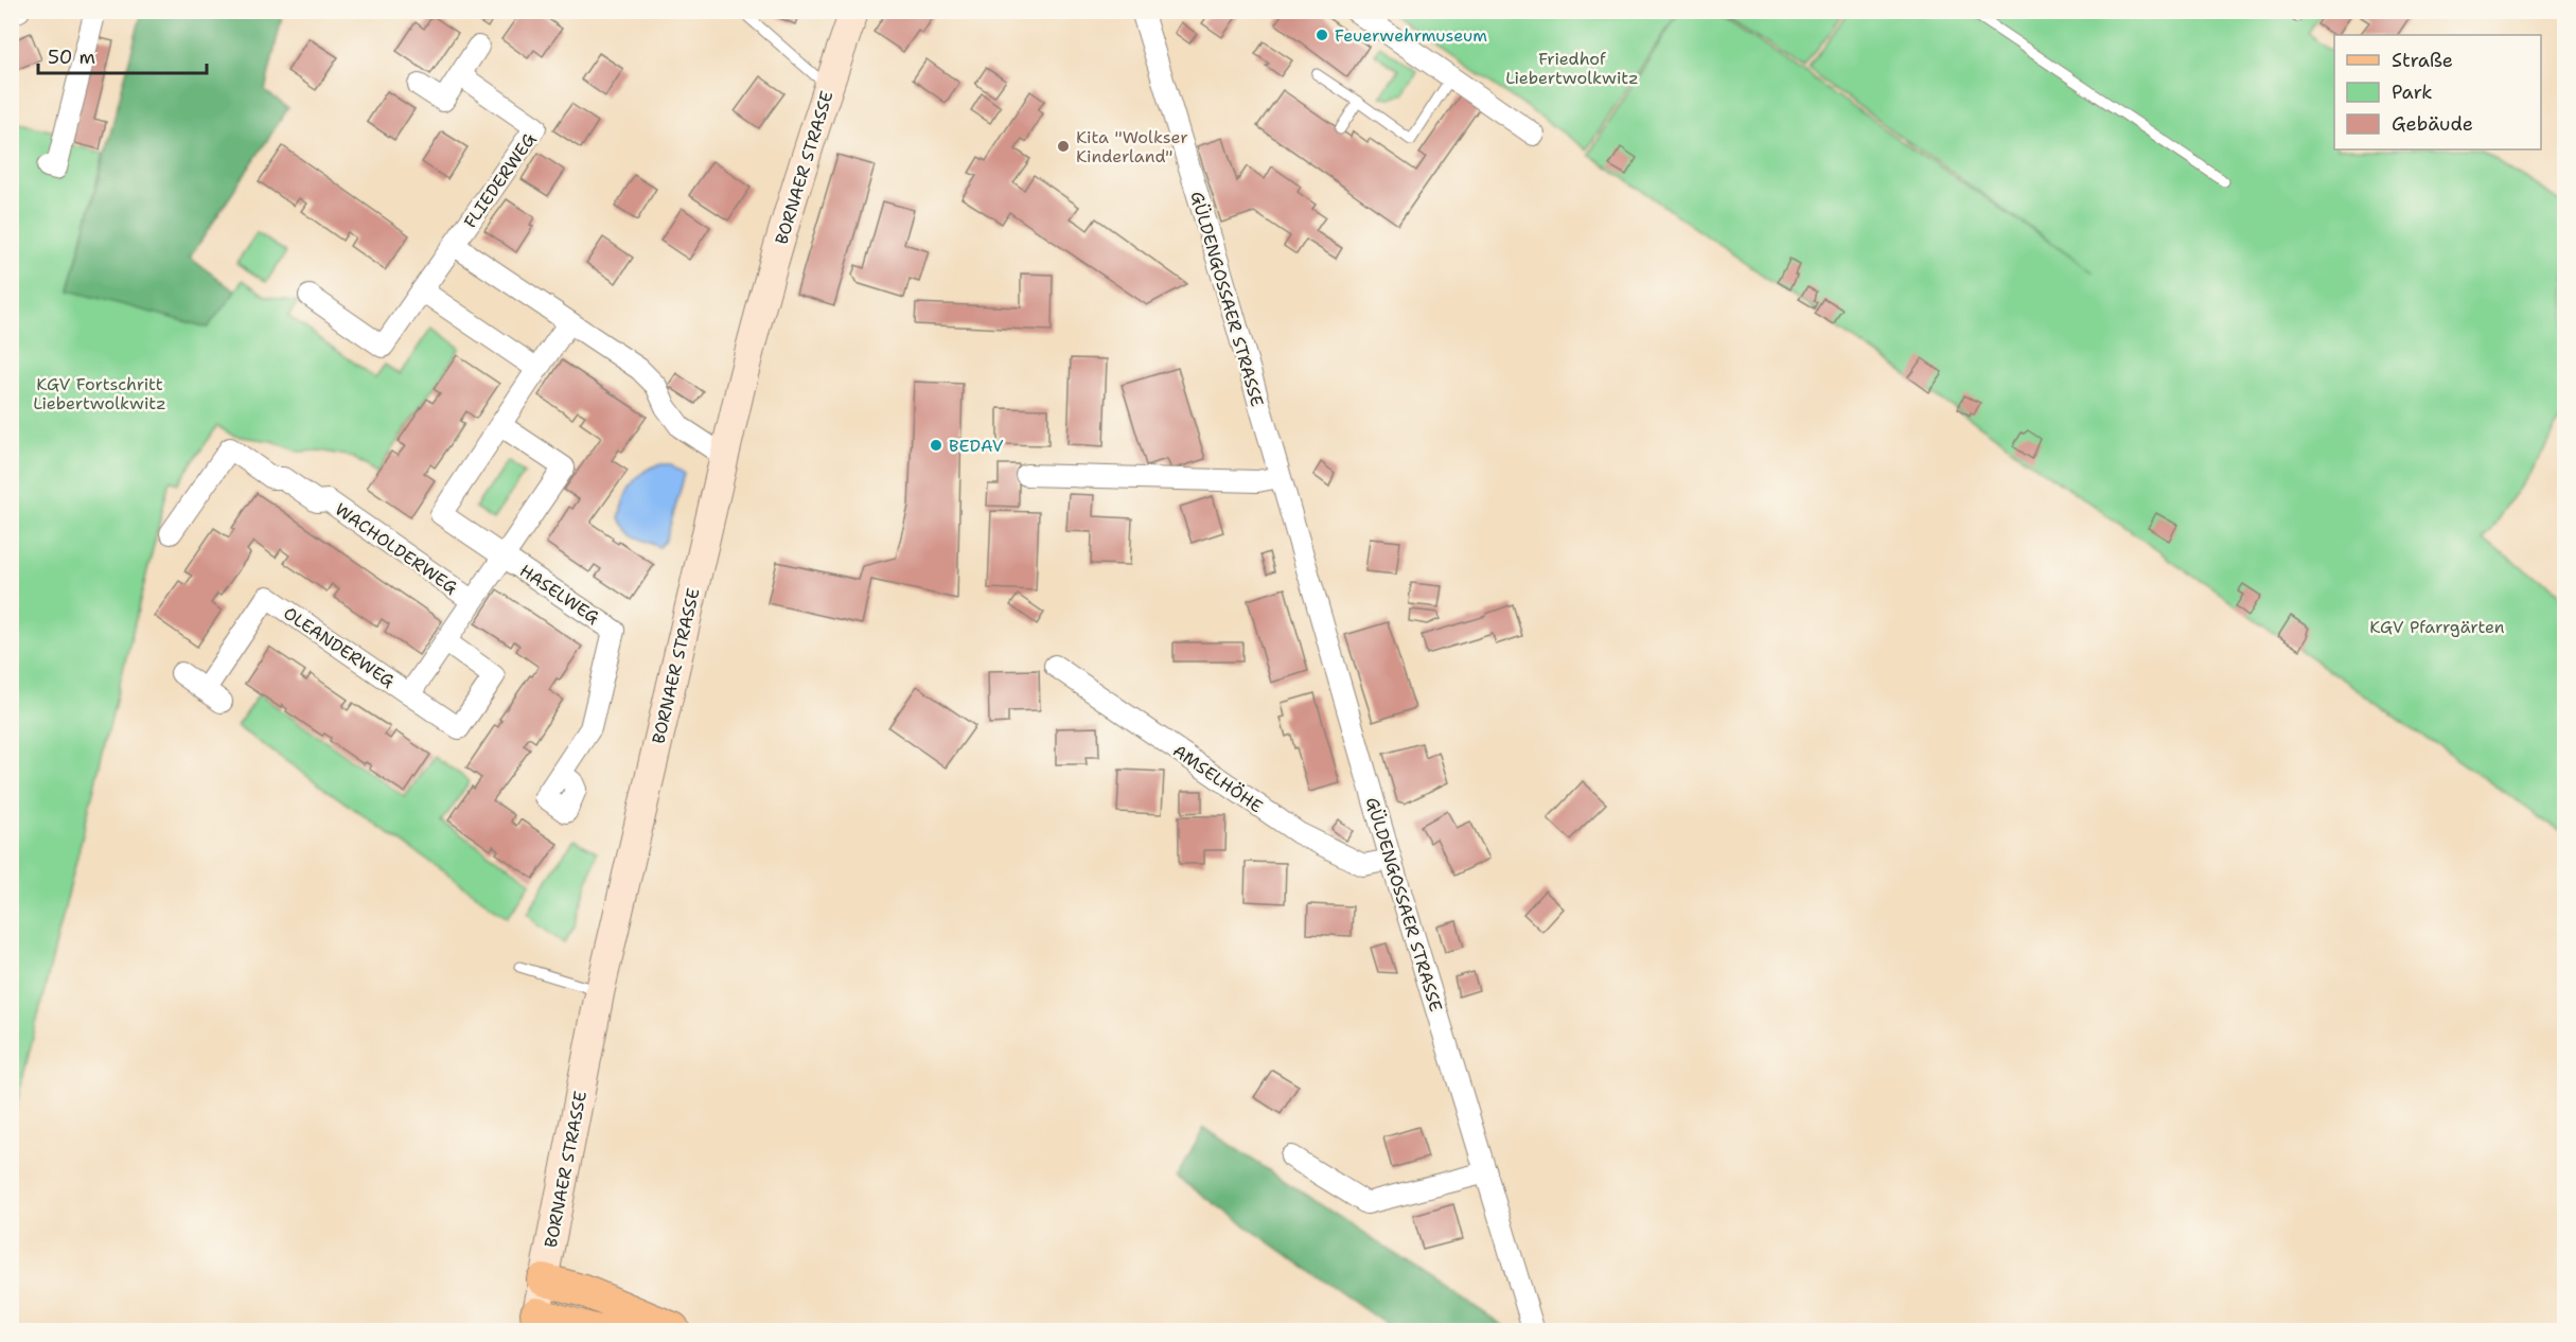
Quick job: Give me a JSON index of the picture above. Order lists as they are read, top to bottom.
{
  "streets": {
    "main road": ["BORNAER STRASSE"],
    "street": [
      "FLIEDERWEG",
      "GÜLDENGOSSAER STRASSE",
      "WACHOLDERWEG",
      "HASELWEG",
      "OLEANDERWEG",
      "AMSELHÖHE"
    ]
  },
  "crossings": [
    ["BORNAER STRASSE", "FLIEDERWEG"],
    ["GÜLDENGOSSAER STRASSE", "AMSELHÖHE"],
    ["WACHOLDERWEG", "HASELWEG"],
    ["WACHOLDERWEG", "OLEANDERWEG"]
  ],
  "parks": ["Friedhof Liebertwolkwitz", "KGV Fortschritt Liebertwolkwitz", "KGV Pfarrgärten"],
  "places": ["Feuerwehrmuseum", "Kita \"Wolkser Kinderland\"", "BEDAV"],
  "legend": ["Straße", "Park", "Gebäude"],
  "scale_bar": "50 m"
}
